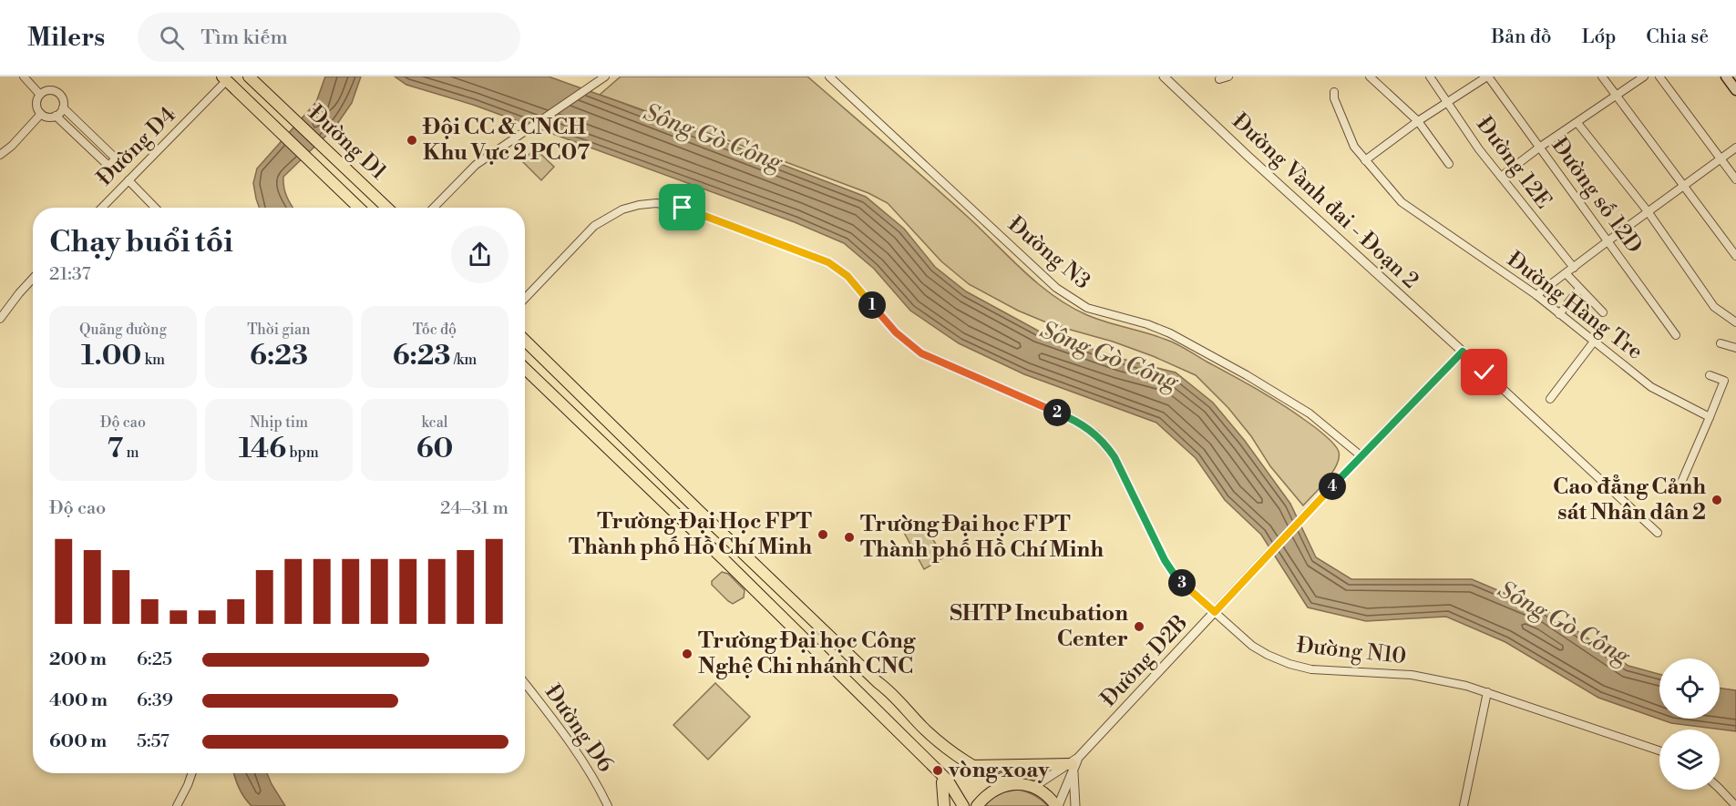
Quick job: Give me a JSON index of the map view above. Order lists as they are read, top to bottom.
{
  "streets": {
    "main road": ["Đường D1"],
    "street": [
      "Đường D4",
      "Đường 12E",
      "Đường số 12D",
      "Đường Vành đai - Đoạn 2",
      "Đường N3",
      "Đường Hàng Tre",
      "Đường N10",
      "Đường D2B",
      "Đường D6"
    ]
  },
  "crossings": [
    ["Đường D1", "Đường D4"],
    ["Đường Vành đai - Đoạn 2", "Đường D2B"],
    ["Đường N3", "Đường D2B"],
    ["Đường N10", "Đường D2B"]
  ],
  "water": ["Sông Gò Công"],
  "places": [
    "Đội CC & CNCH Khu Vực 2 PC07",
    "Cao đẳng Cảnh sát Nhân dân 2",
    "Trường Đại Học FPT Thành phố Hồ Chí Minh",
    "Trường Đại học FPT Thành phố Hồ Chí Minh",
    "SHTP Incubation Center",
    "Trường Đại học Công Nghệ Chi nhánh CNC",
    "vòng xoay"
  ],
  "page": {
    "header": "Milers",
    "search": "Tìm kiếm",
    "nav": ["Bản đồ", "Lớp", "Chia sẻ"],
    "heading": ["Chạy buổi tối", "21:37"],
    "pins": [
      "1",
      "2",
      "4",
      "3"
    ],
    "stats": [
      ["Quãng đường", "1.00 km"],
      ["Thời gian", "6:23"],
      ["Tốc độ", "6:23 /km"],
      ["Độ cao", "7 m"],
      ["Nhịp tim", "146 bpm"],
      ["kcal", "60"]
    ],
    "chart": ["Độ cao", "24–31 m"],
    "list": [
      {
        "name": "200 m",
        "note": "6:25"
      },
      {
        "name": "400 m",
        "note": "6:39"
      },
      {
        "name": "600 m",
        "note": "5:57"
      }
    ]
  }
}
